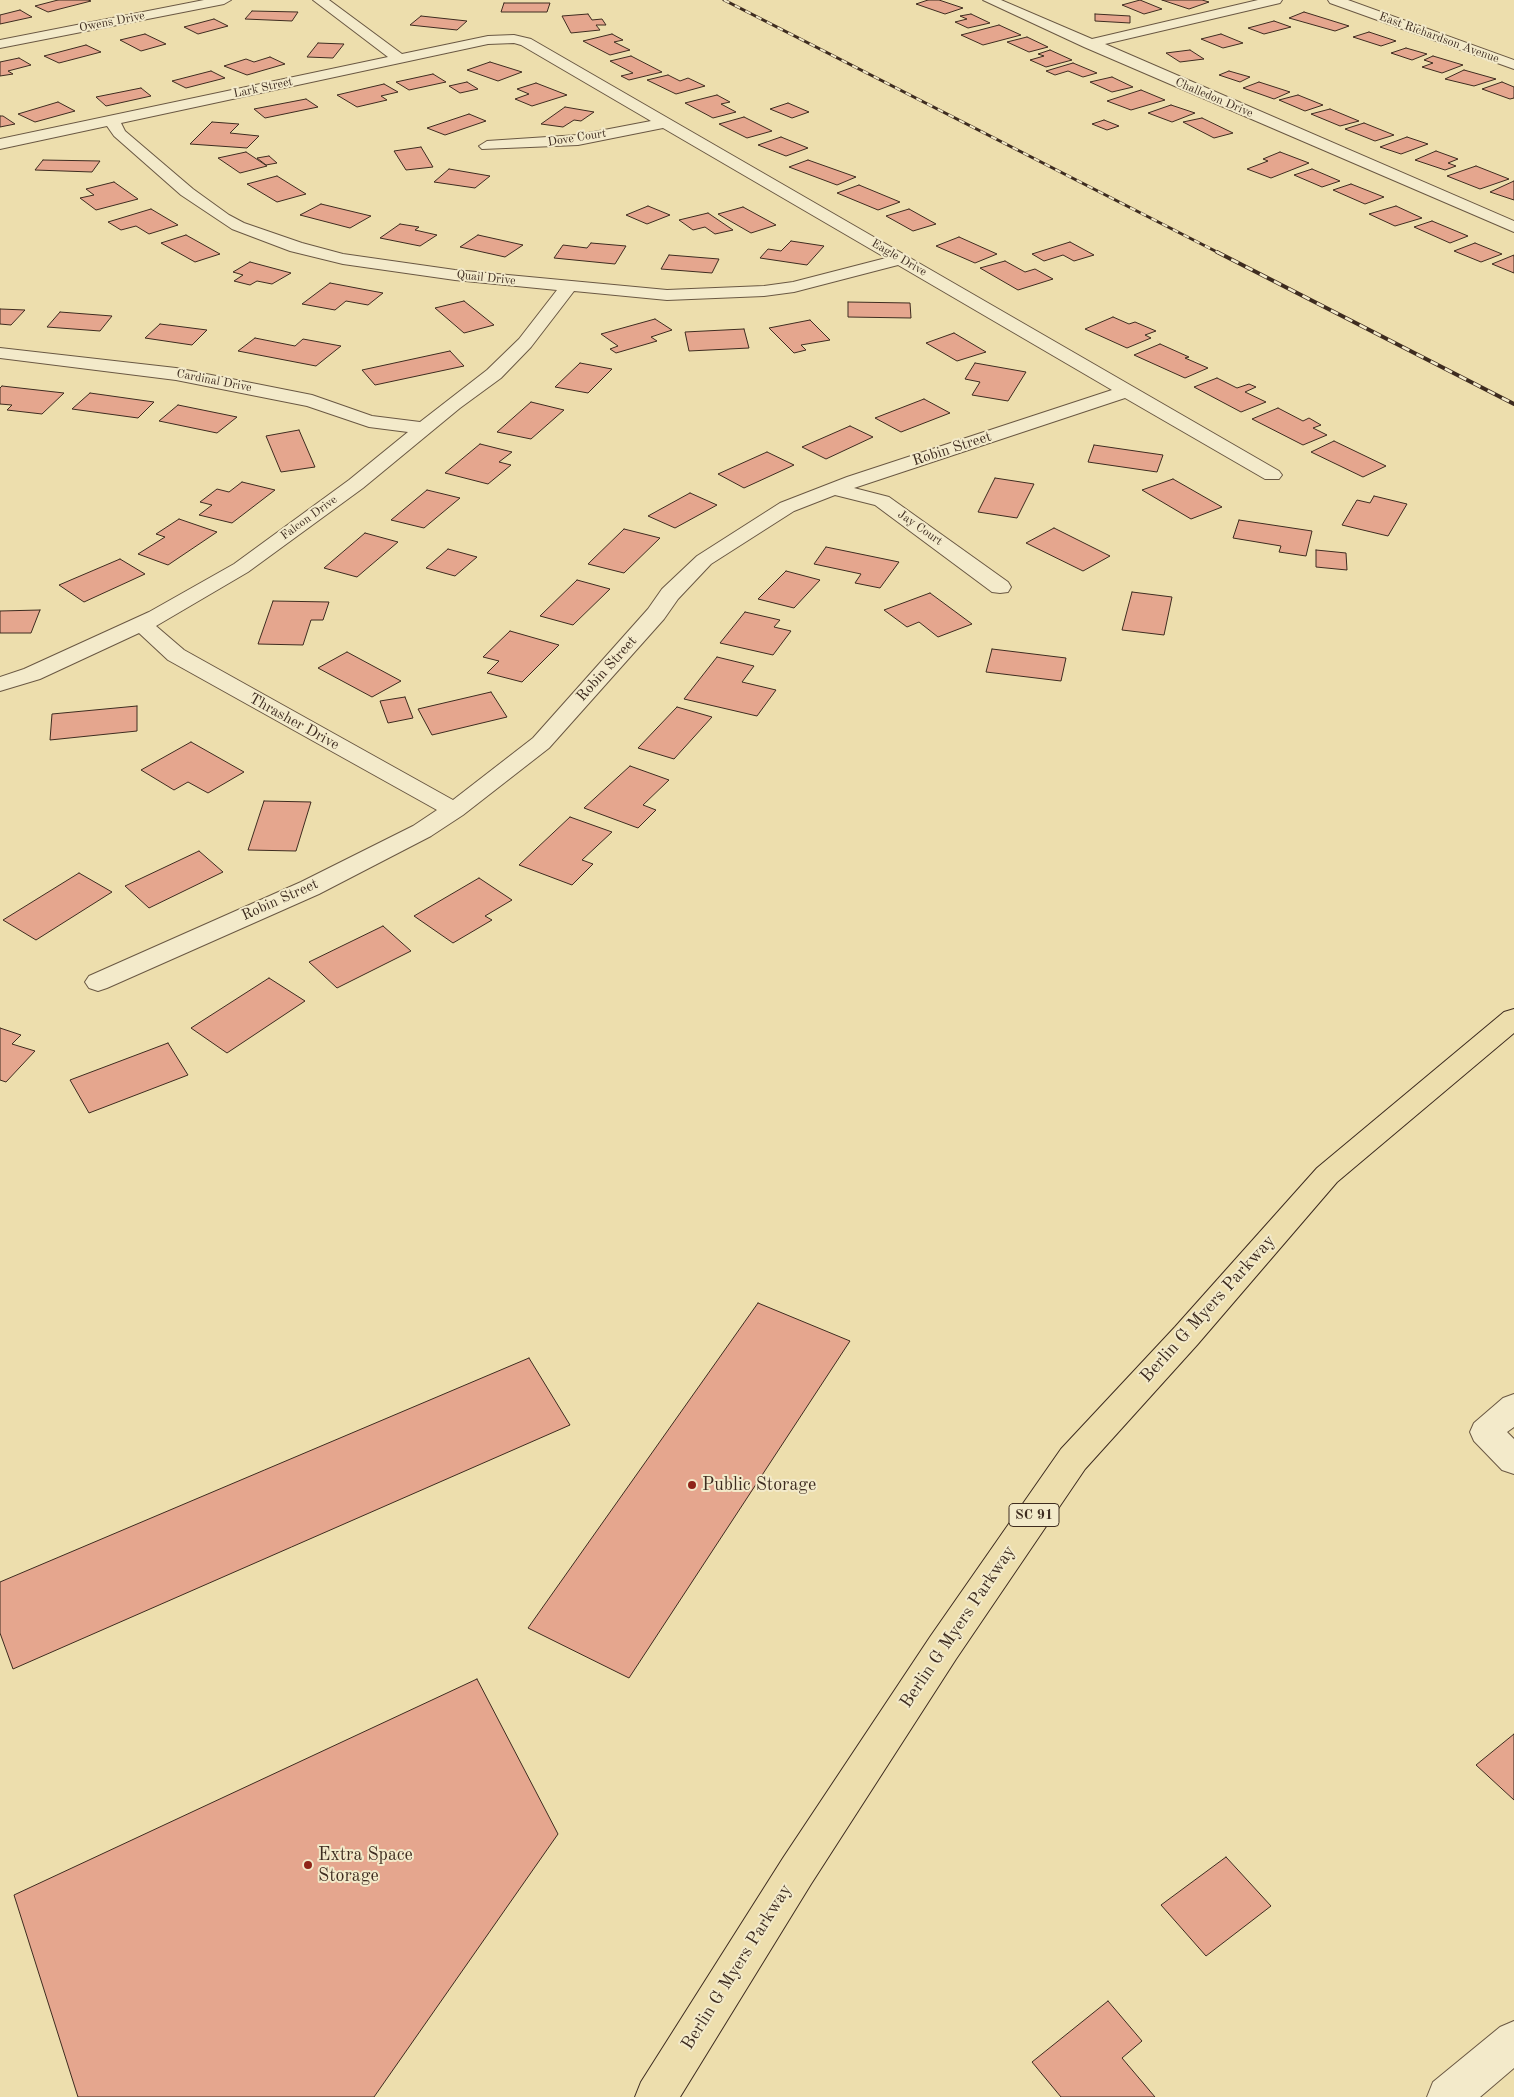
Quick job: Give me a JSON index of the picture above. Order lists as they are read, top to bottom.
{
  "streets": {
    "main road": ["Berlin G Myers Parkway", "SC 91"],
    "street": [
      "Owens Drive",
      "East Richardson Avenue",
      "Lark Street",
      "Challedon Drive",
      "Dove Court",
      "Eagle Drive",
      "Quail Drive",
      "Cardinal Drive",
      "Robin Street",
      "Falcon Drive",
      "Jay Court",
      "Thrasher Drive"
    ]
  },
  "crossings": [
    ["Lark Street", "Eagle Drive"],
    ["Lark Street", "Quail Drive"],
    ["Dove Court", "Eagle Drive"],
    ["Eagle Drive", "Quail Drive"],
    ["Eagle Drive", "Robin Street"],
    ["Quail Drive", "Falcon Drive"],
    ["Cardinal Drive", "Falcon Drive"],
    ["Robin Street", "Jay Court"],
    ["Robin Street", "Thrasher Drive"],
    ["Falcon Drive", "Thrasher Drive"]
  ],
  "places": ["Public Storage", "Extra Space Storage"]
}
